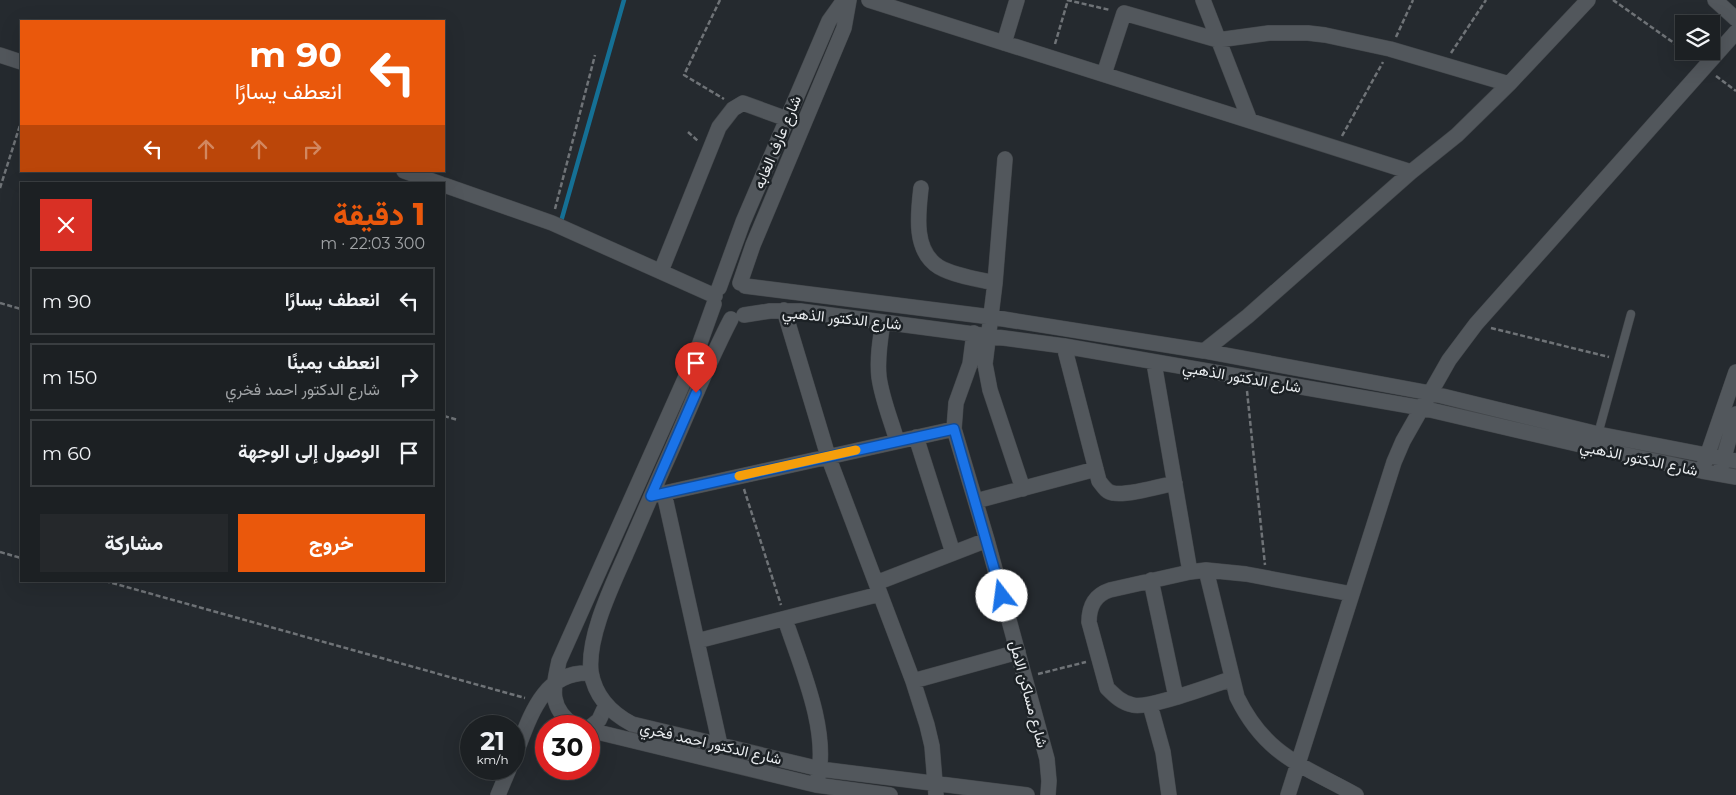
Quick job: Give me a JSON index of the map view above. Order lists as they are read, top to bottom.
{
  "streets": {
    "street": [
      "شارع عارف الغابه",
      "شارع الدكتور الذهبي",
      "شارع مساكن الامل",
      "شارع الدكتور احمد فخري"
    ]
  },
  "crossings": [
    ["شارع عارف الغابه", "شارع الدكتور الذهبي"],
    ["شارع عارف الغابه", "شارع الدكتور احمد فخري"],
    ["شارع الدكتور الذهبي", "شارع مساكن الامل"],
    ["شارع الدكتور الذهبي", "شارع الدكتور احمد فخري"]
  ],
  "page": {
    "turn": ["90 m", "انعطف يسارًا"],
    "heading": ["1 دقيقة", "300 m · 22:03"],
    "list": [
      {
        "name": "انعطف يسارًا",
        "value": "90 m"
      },
      {
        "name": "انعطف يمينًا",
        "note": "شارع الدكتور احمد فخري",
        "value": "150 m"
      },
      {
        "name": "الوصول إلى الوجهة",
        "value": "60 m"
      }
    ],
    "buttons": ["خروج", "مشاركة"],
    "speed": "21 km/h",
    "limit": "30"
  }
}
